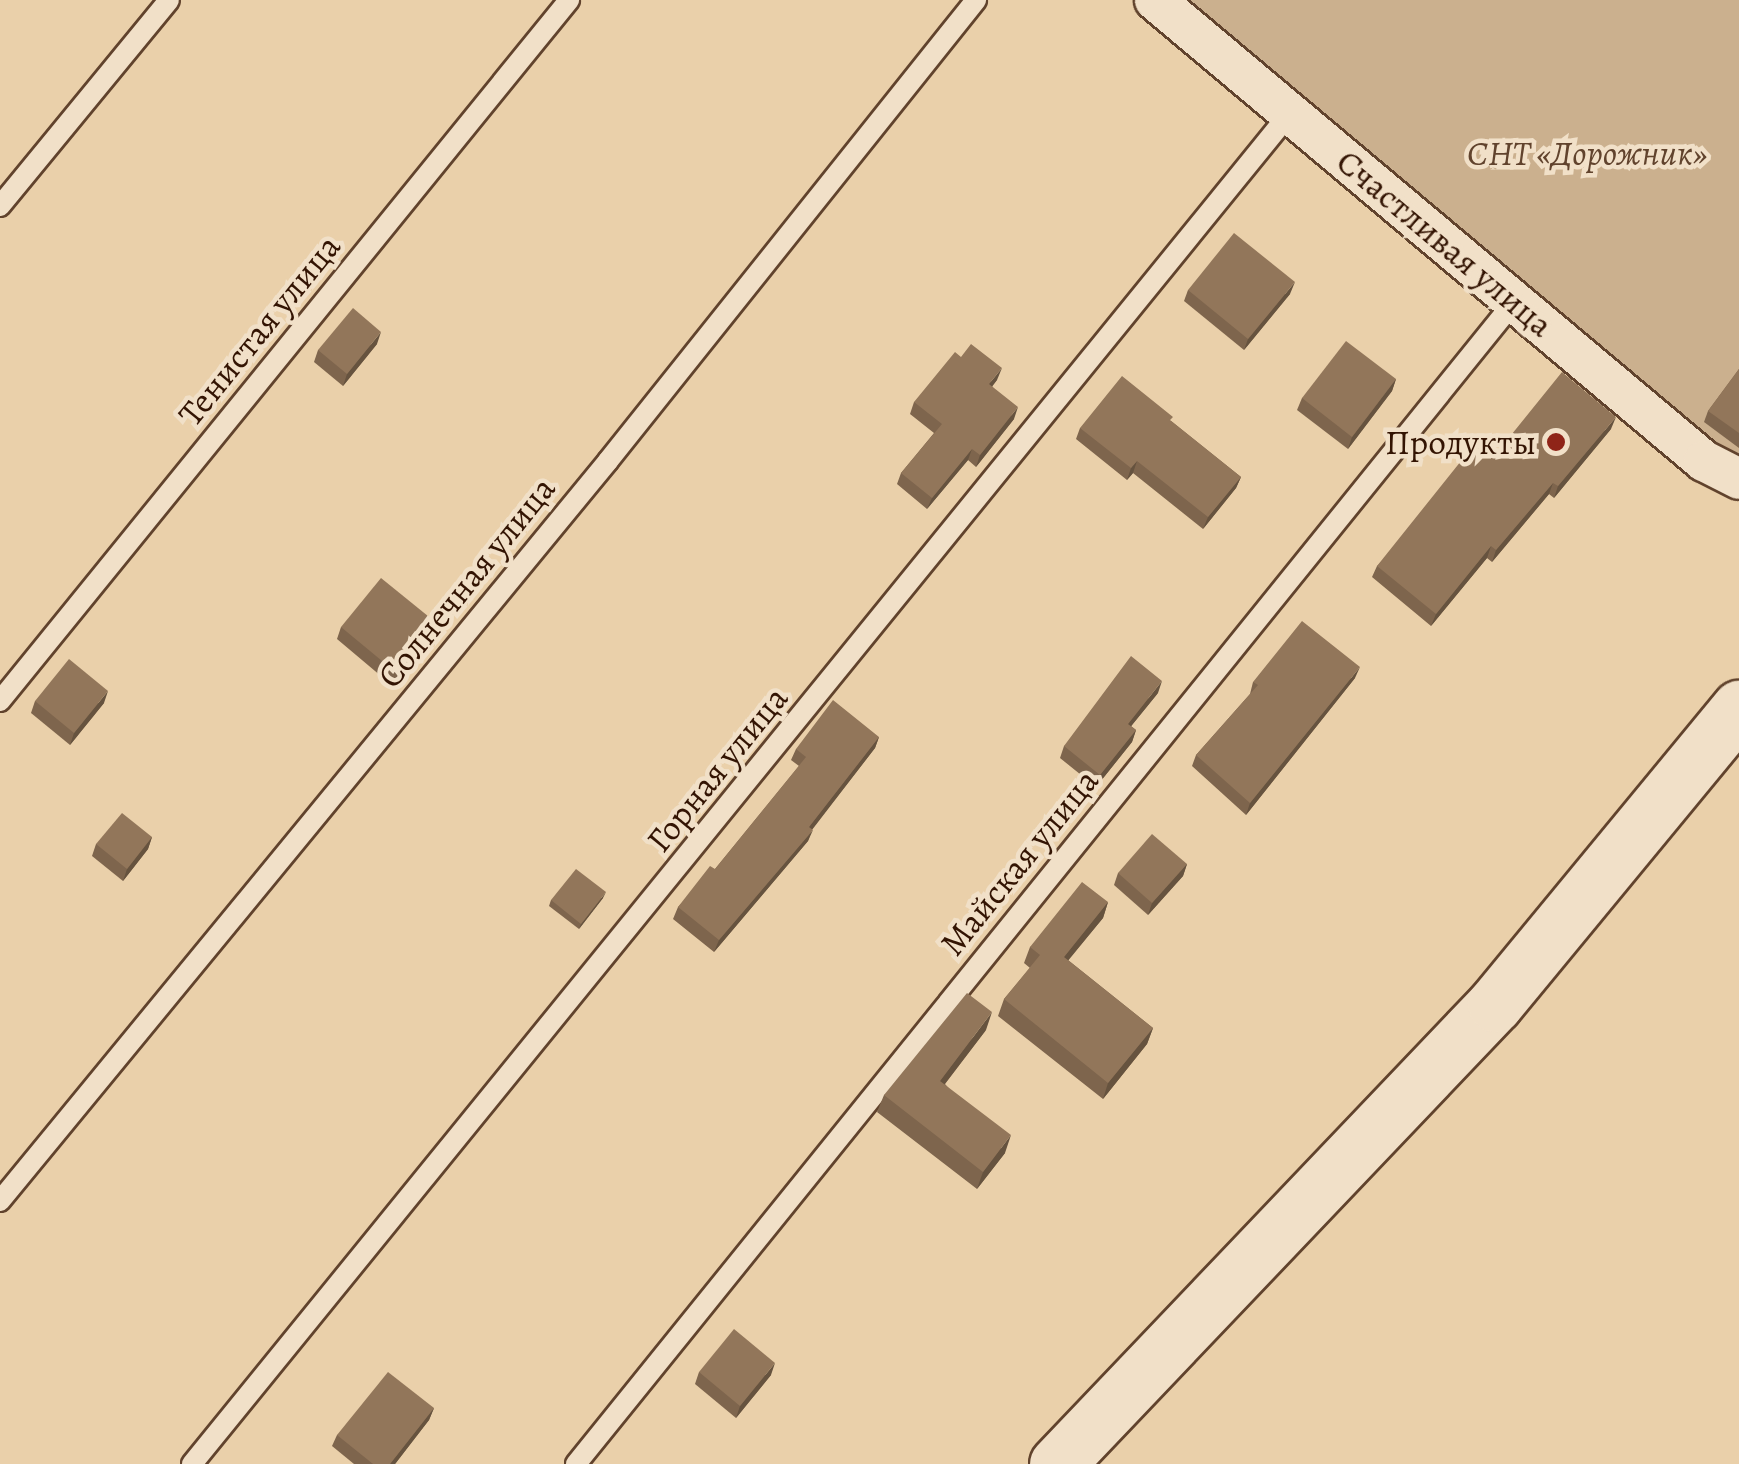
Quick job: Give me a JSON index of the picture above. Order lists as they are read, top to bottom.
{
  "streets": {
    "street": ["Счастливая улица"],
    "lane": [
      "Тенистая улица",
      "Солнечная улица",
      "Горная улица",
      "Майская улица"
    ]
  },
  "crossings": [
    ["Счастливая улица", "Горная улица"],
    ["Счастливая улица", "Майская улица"]
  ],
  "parks": ["СНТ «Дорожник»"],
  "places": ["Продукты"]
}
